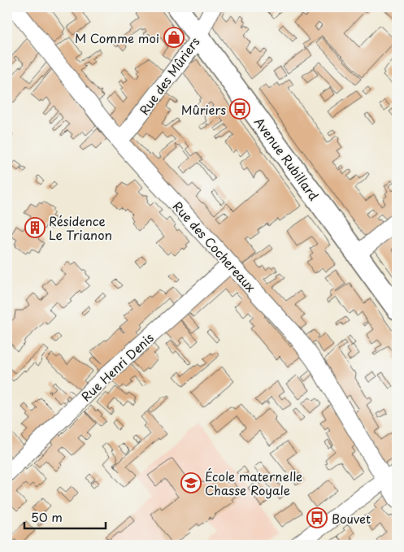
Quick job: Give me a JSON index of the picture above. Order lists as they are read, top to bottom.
{
  "streets": {
    "main road": ["Avenue Rubillard"],
    "street": ["Rue des Mûriers", "Rue des Cochereaux", "Rue Henri Denis"]
  },
  "crossings": [
    ["Rue des Mûriers", "Avenue Rubillard"],
    ["Rue des Mûriers", "Rue des Cochereaux"],
    ["Rue des Cochereaux", "Rue Henri Denis"]
  ],
  "places": {
    "shop": ["M Comme moi"],
    "bus stop": ["Mûriers", "Bouvet"],
    "building": ["Résidence Le Trianon"],
    "school or university": ["École maternelle Chasse Royale"]
  },
  "scale_bar": "50 m"
}
